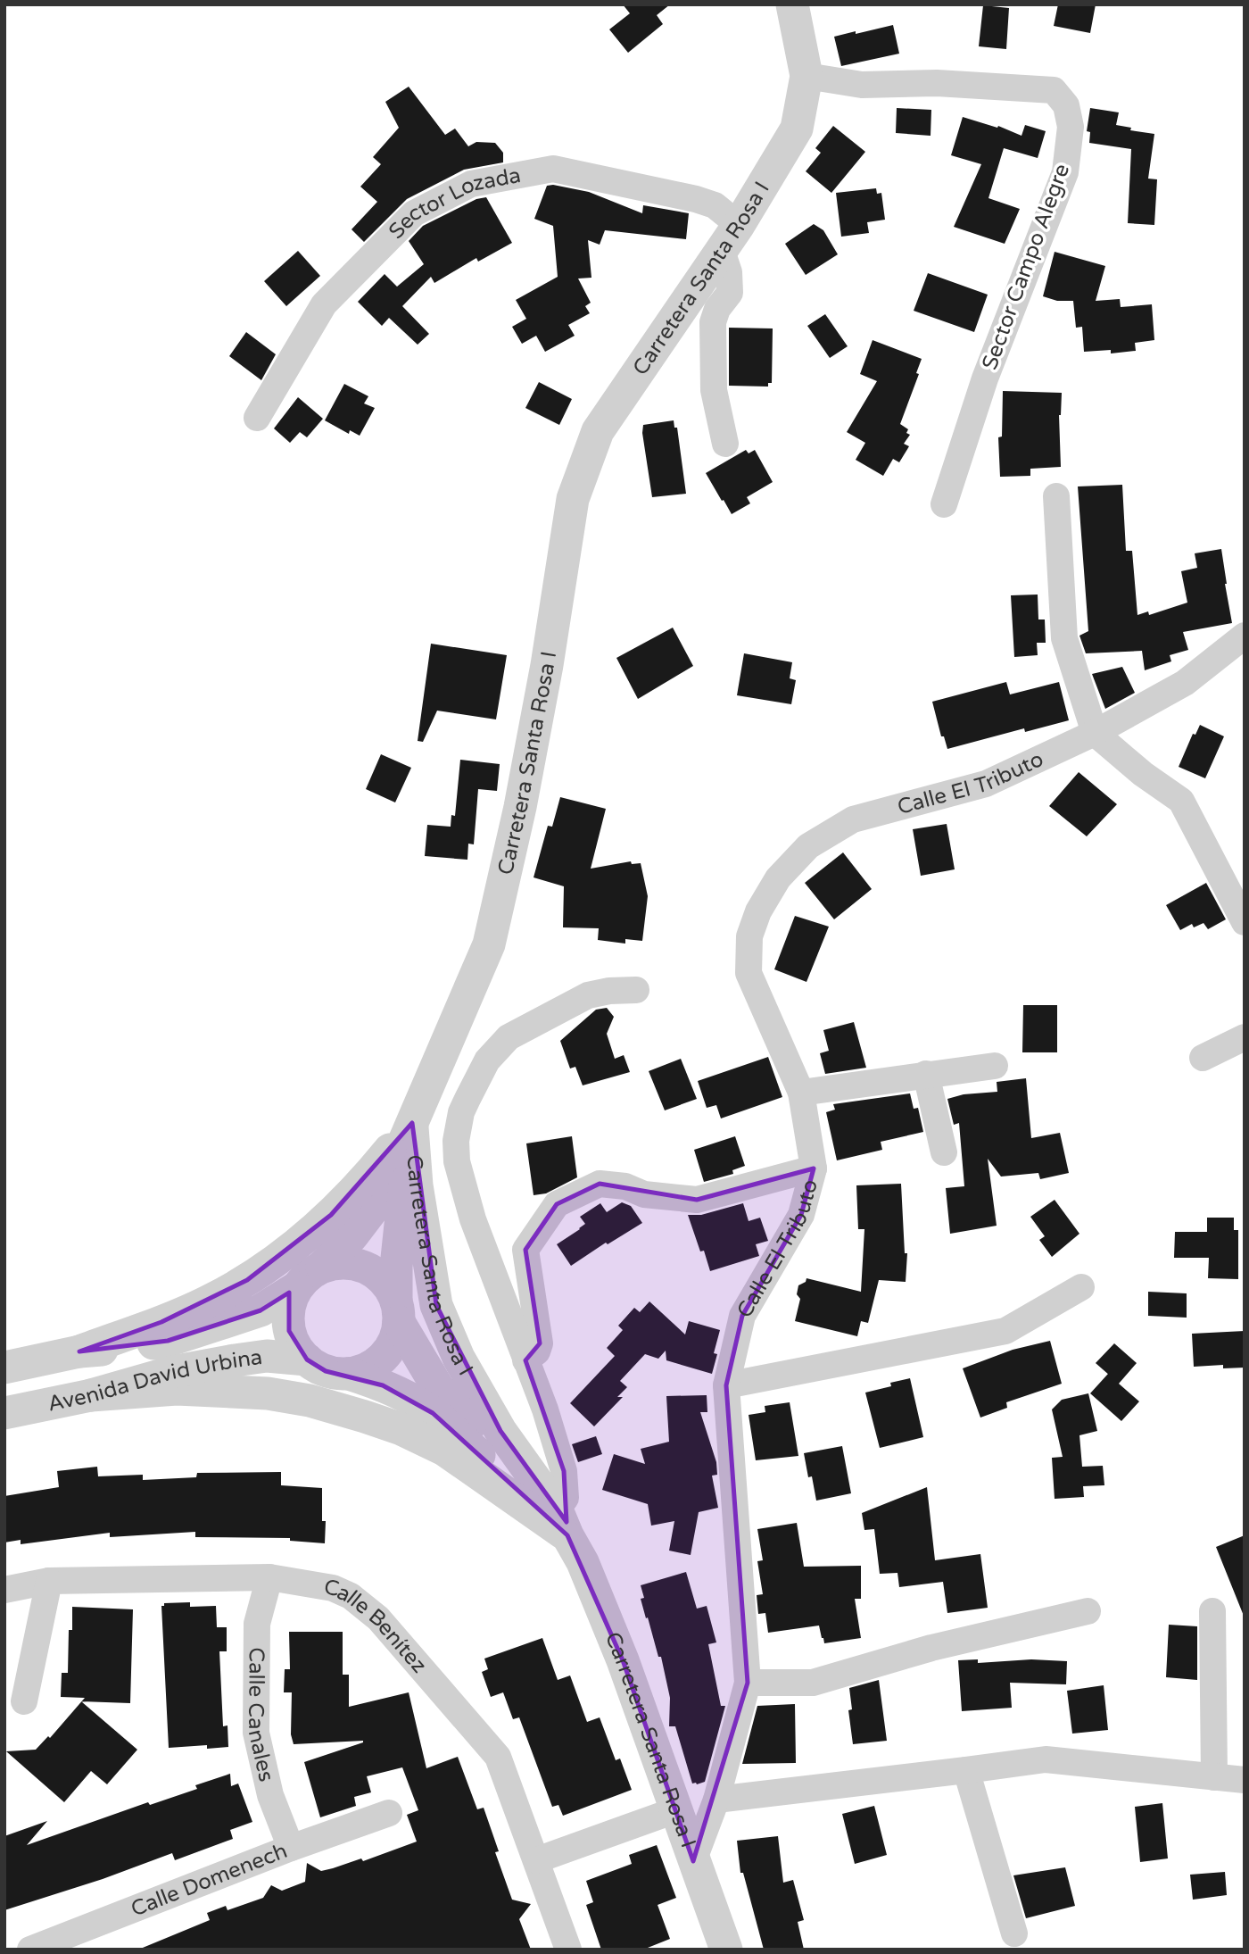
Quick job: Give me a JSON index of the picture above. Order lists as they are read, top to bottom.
{
  "streets": {
    "street": [
      "Sector Lozada",
      "Sector Campo Alegre",
      "Carretera Santa Rosa I",
      "Calle El Tributo",
      "Avenida David Urbina",
      "Calle Benítez",
      "Calle Canales",
      "Calle Domenech"
    ]
  },
  "crossings": [
    ["Sector Lozada", "Carretera Santa Rosa I"],
    ["Sector Campo Alegre", "Carretera Santa Rosa I"],
    ["Carretera Santa Rosa I", "Calle El Tributo"],
    ["Carretera Santa Rosa I", "Avenida David Urbina"],
    ["Calle Benítez", "Calle Canales"],
    ["Calle Canales", "Calle Domenech"]
  ]
}
